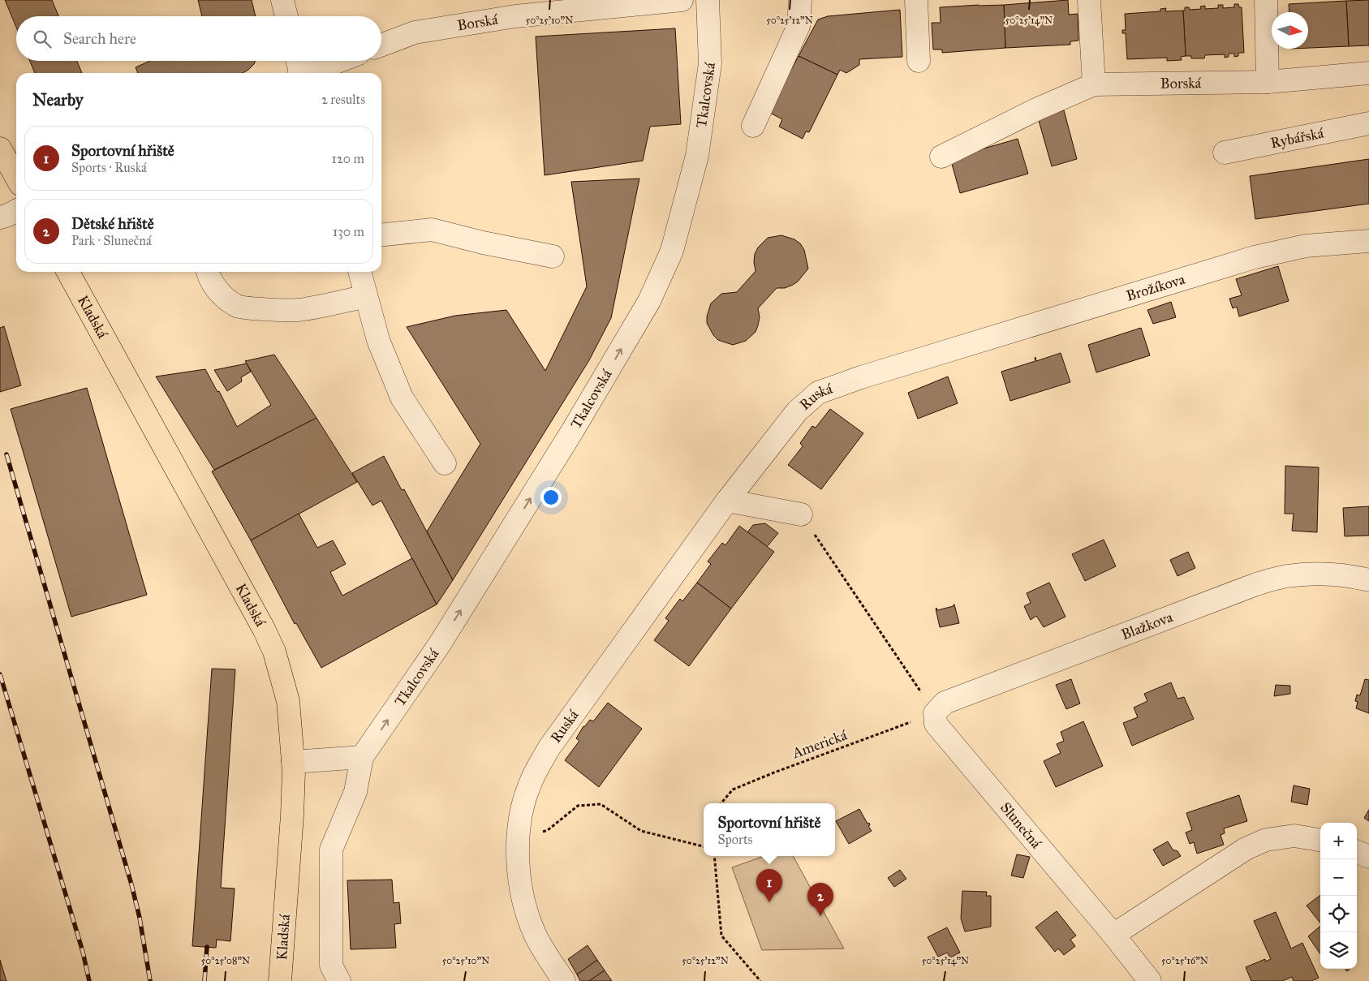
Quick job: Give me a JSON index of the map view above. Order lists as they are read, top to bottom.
{
  "streets": {
    "main road": ["Kladská"],
    "street": [
      "Borská",
      "Tkalcovská",
      "Rybářská",
      "Brožíkova",
      "Ruská",
      "Blažkova",
      "Slunečná"
    ],
    "path": ["Americká"]
  },
  "crossings": [
    ["Brožíkova", "Ruská"],
    ["Blažkova", "Americká"],
    ["Blažkova", "Slunečná"],
    ["Americká", "Slunečná"]
  ],
  "one_way": ["Tkalcovská"],
  "north": "right",
  "page": {
    "search": "Search here",
    "heading": ["Nearby", "2 results"],
    "list": [
      {
        "mark": "1",
        "name": "Sportovní hřiště",
        "note": "Sports · Ruská",
        "value": "120 m"
      },
      {
        "mark": "2",
        "name": "Dětské hřiště",
        "note": "Park · Slunečná",
        "value": "130 m"
      }
    ],
    "popup": ["Sportovní hřiště", "Sports"],
    "map_buttons": ["+", "−"],
    "pins": ["1", "2"]
  },
  "coordinates": [
    "50°25'10\"N",
    "50°25'12\"N",
    "50°25'14\"N",
    "50°25'08\"N",
    "50°25'16\"N"
  ]
}
